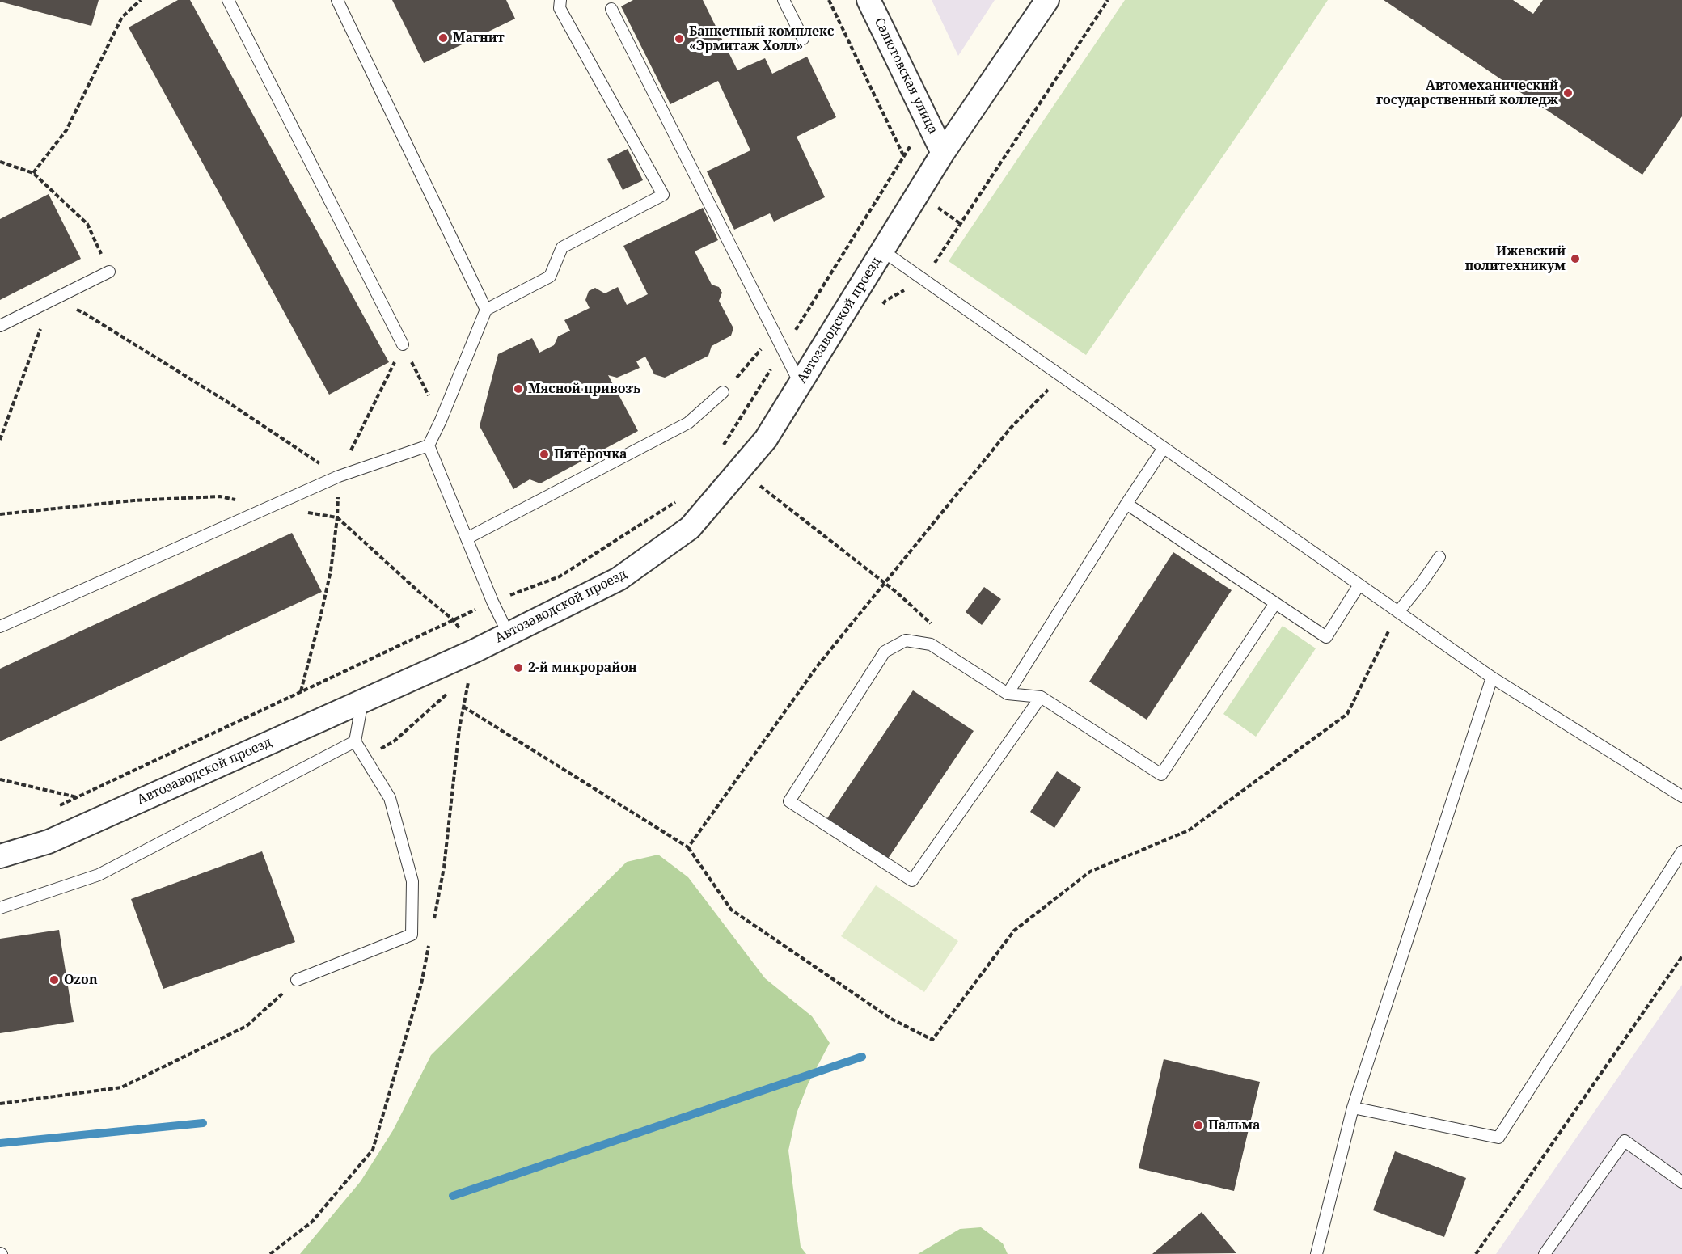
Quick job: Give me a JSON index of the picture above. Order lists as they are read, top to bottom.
{
  "streets": {
    "street": ["Салютовская улица", "Автозаводской проезд"]
  },
  "crossings": [
    ["Салютовская улица", "Автозаводской проезд"]
  ],
  "places": [
    "Магнит",
    "Банкетный комплекс «Эрмитаж Холл»",
    "Автомеханический государственный колледж",
    "Ижевский политехникум",
    "Мясной привозъ",
    "Пятёрочка",
    "2-й микрорайон",
    "Ozon",
    "Пальма"
  ]
}
